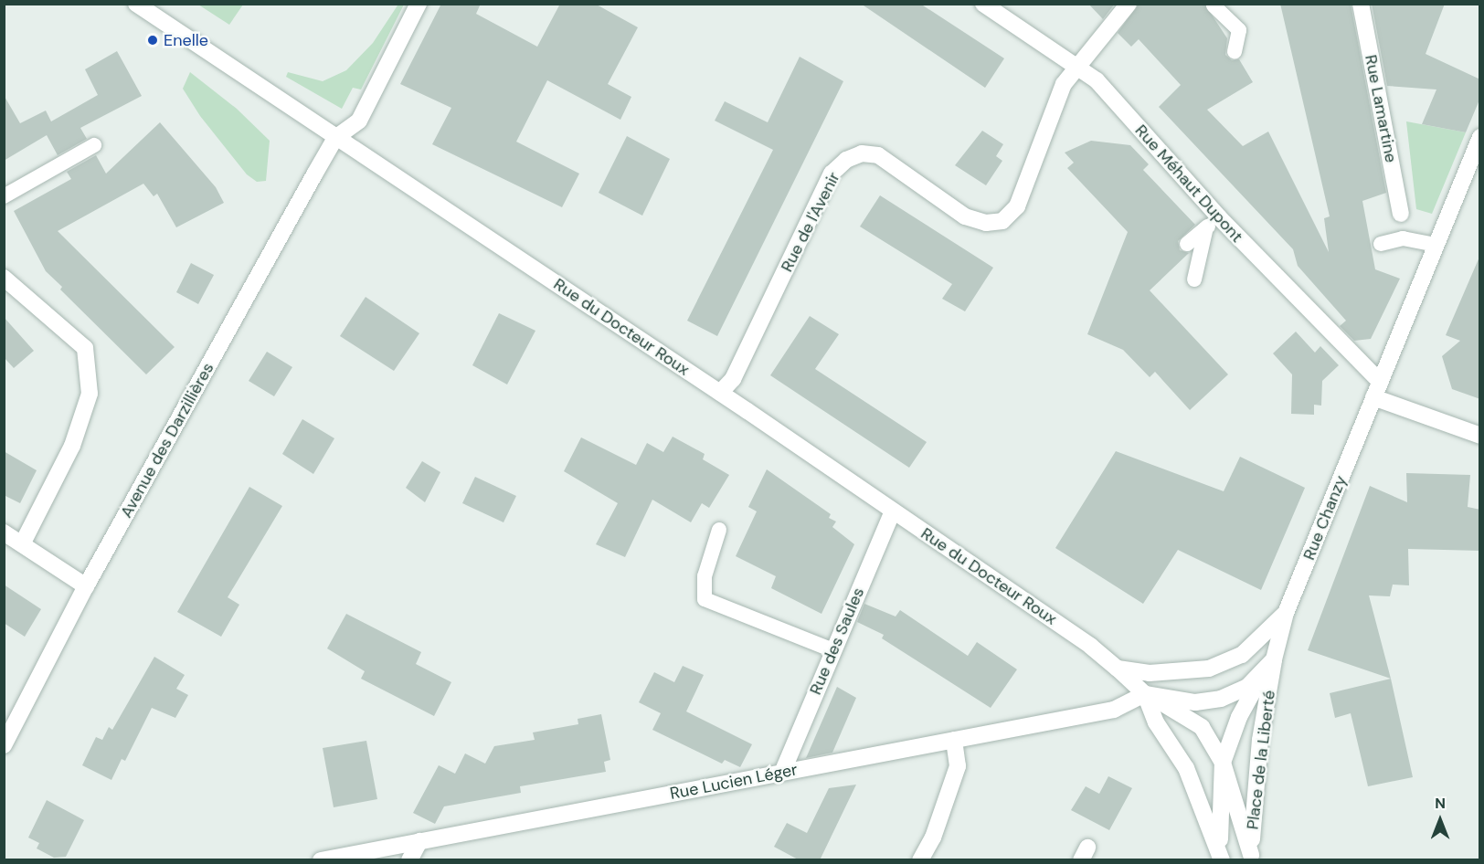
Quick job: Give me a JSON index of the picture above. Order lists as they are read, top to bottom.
{
  "streets": {
    "street": [
      "Rue Lamartine",
      "Rue Méhaut Dupont",
      "Rue de l'Avenir",
      "Rue du Docteur Roux",
      "Avenue des Darzillières",
      "Rue Chanzy",
      "Rue des Saules",
      "Place de la Liberté",
      "Rue Lucien Léger"
    ]
  },
  "crossings": [
    ["Rue Méhaut Dupont", "Rue de l'Avenir"],
    ["Rue Méhaut Dupont", "Rue Chanzy"],
    ["Rue de l'Avenir", "Rue du Docteur Roux"],
    ["Rue du Docteur Roux", "Avenue des Darzillières"],
    ["Rue du Docteur Roux", "Rue des Saules"],
    ["Rue Chanzy", "Place de la Liberté"],
    ["Rue Chanzy", "Rue Lucien Léger"],
    ["Rue des Saules", "Rue Lucien Léger"]
  ],
  "places": ["Enelle"],
  "north": "top"
}
